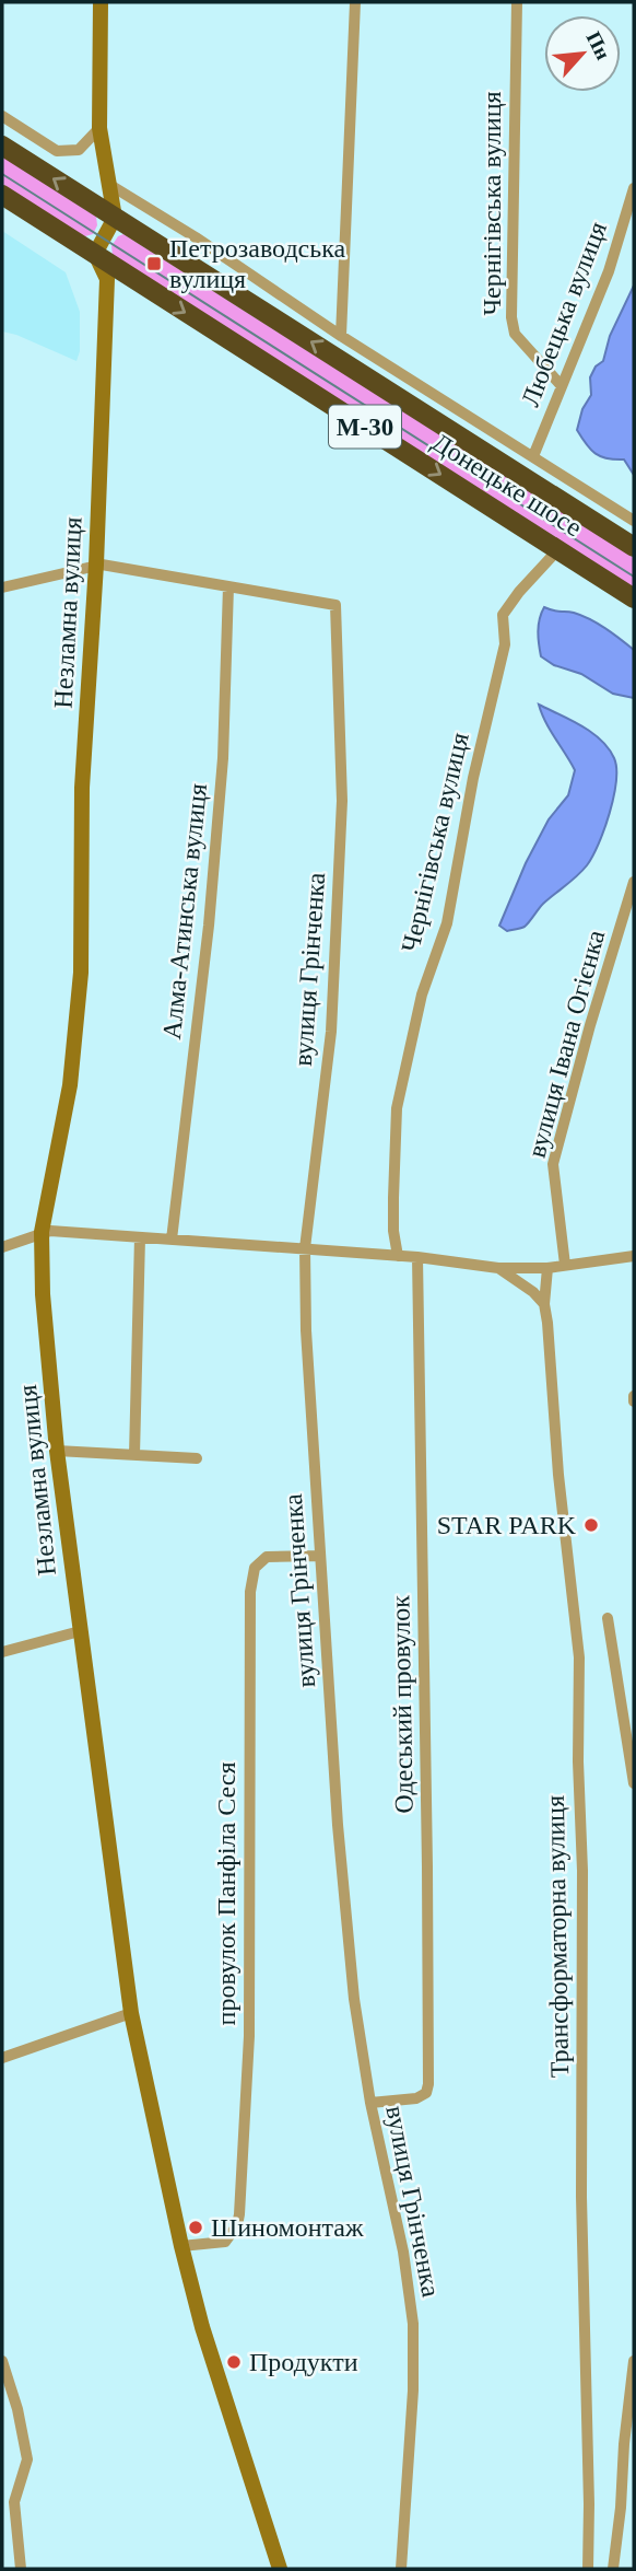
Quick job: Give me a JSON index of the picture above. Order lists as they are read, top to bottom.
{
  "streets": {
    "highway": ["М-30", "Донецьке шосе"],
    "street": [
      "Чернігівська вулиця",
      "Любецька вулиця",
      "Незламна вулиця",
      "Алма-Атинська вулиця",
      "вулиця Грінченка",
      "вулиця Івана Огієнка",
      "Одеський провулок",
      "провулок Панфіла Сеся",
      "Трансформаторна вулиця"
    ]
  },
  "crossings": [
    ["Чернігівська вулиця", "Любецька вулиця"],
    ["Чернігівська вулиця", "Донецьке шосе"],
    ["Любецька вулиця", "Донецьке шосе"],
    ["Донецьке шосе", "Незламна вулиця"],
    ["Незламна вулиця", "провулок Панфіла Сеся"],
    ["Алма-Атинська вулиця", "вулиця Грінченка"],
    ["вулиця Грінченка", "Одеський провулок"],
    ["вулиця Грінченка", "провулок Панфіла Сеся"]
  ],
  "places": {
    "transit": ["Петрозаводська вулиця"],
    "other": ["STAR PARK", "Шиномонтаж", "Продукти"]
  },
  "north": "top right"
}
